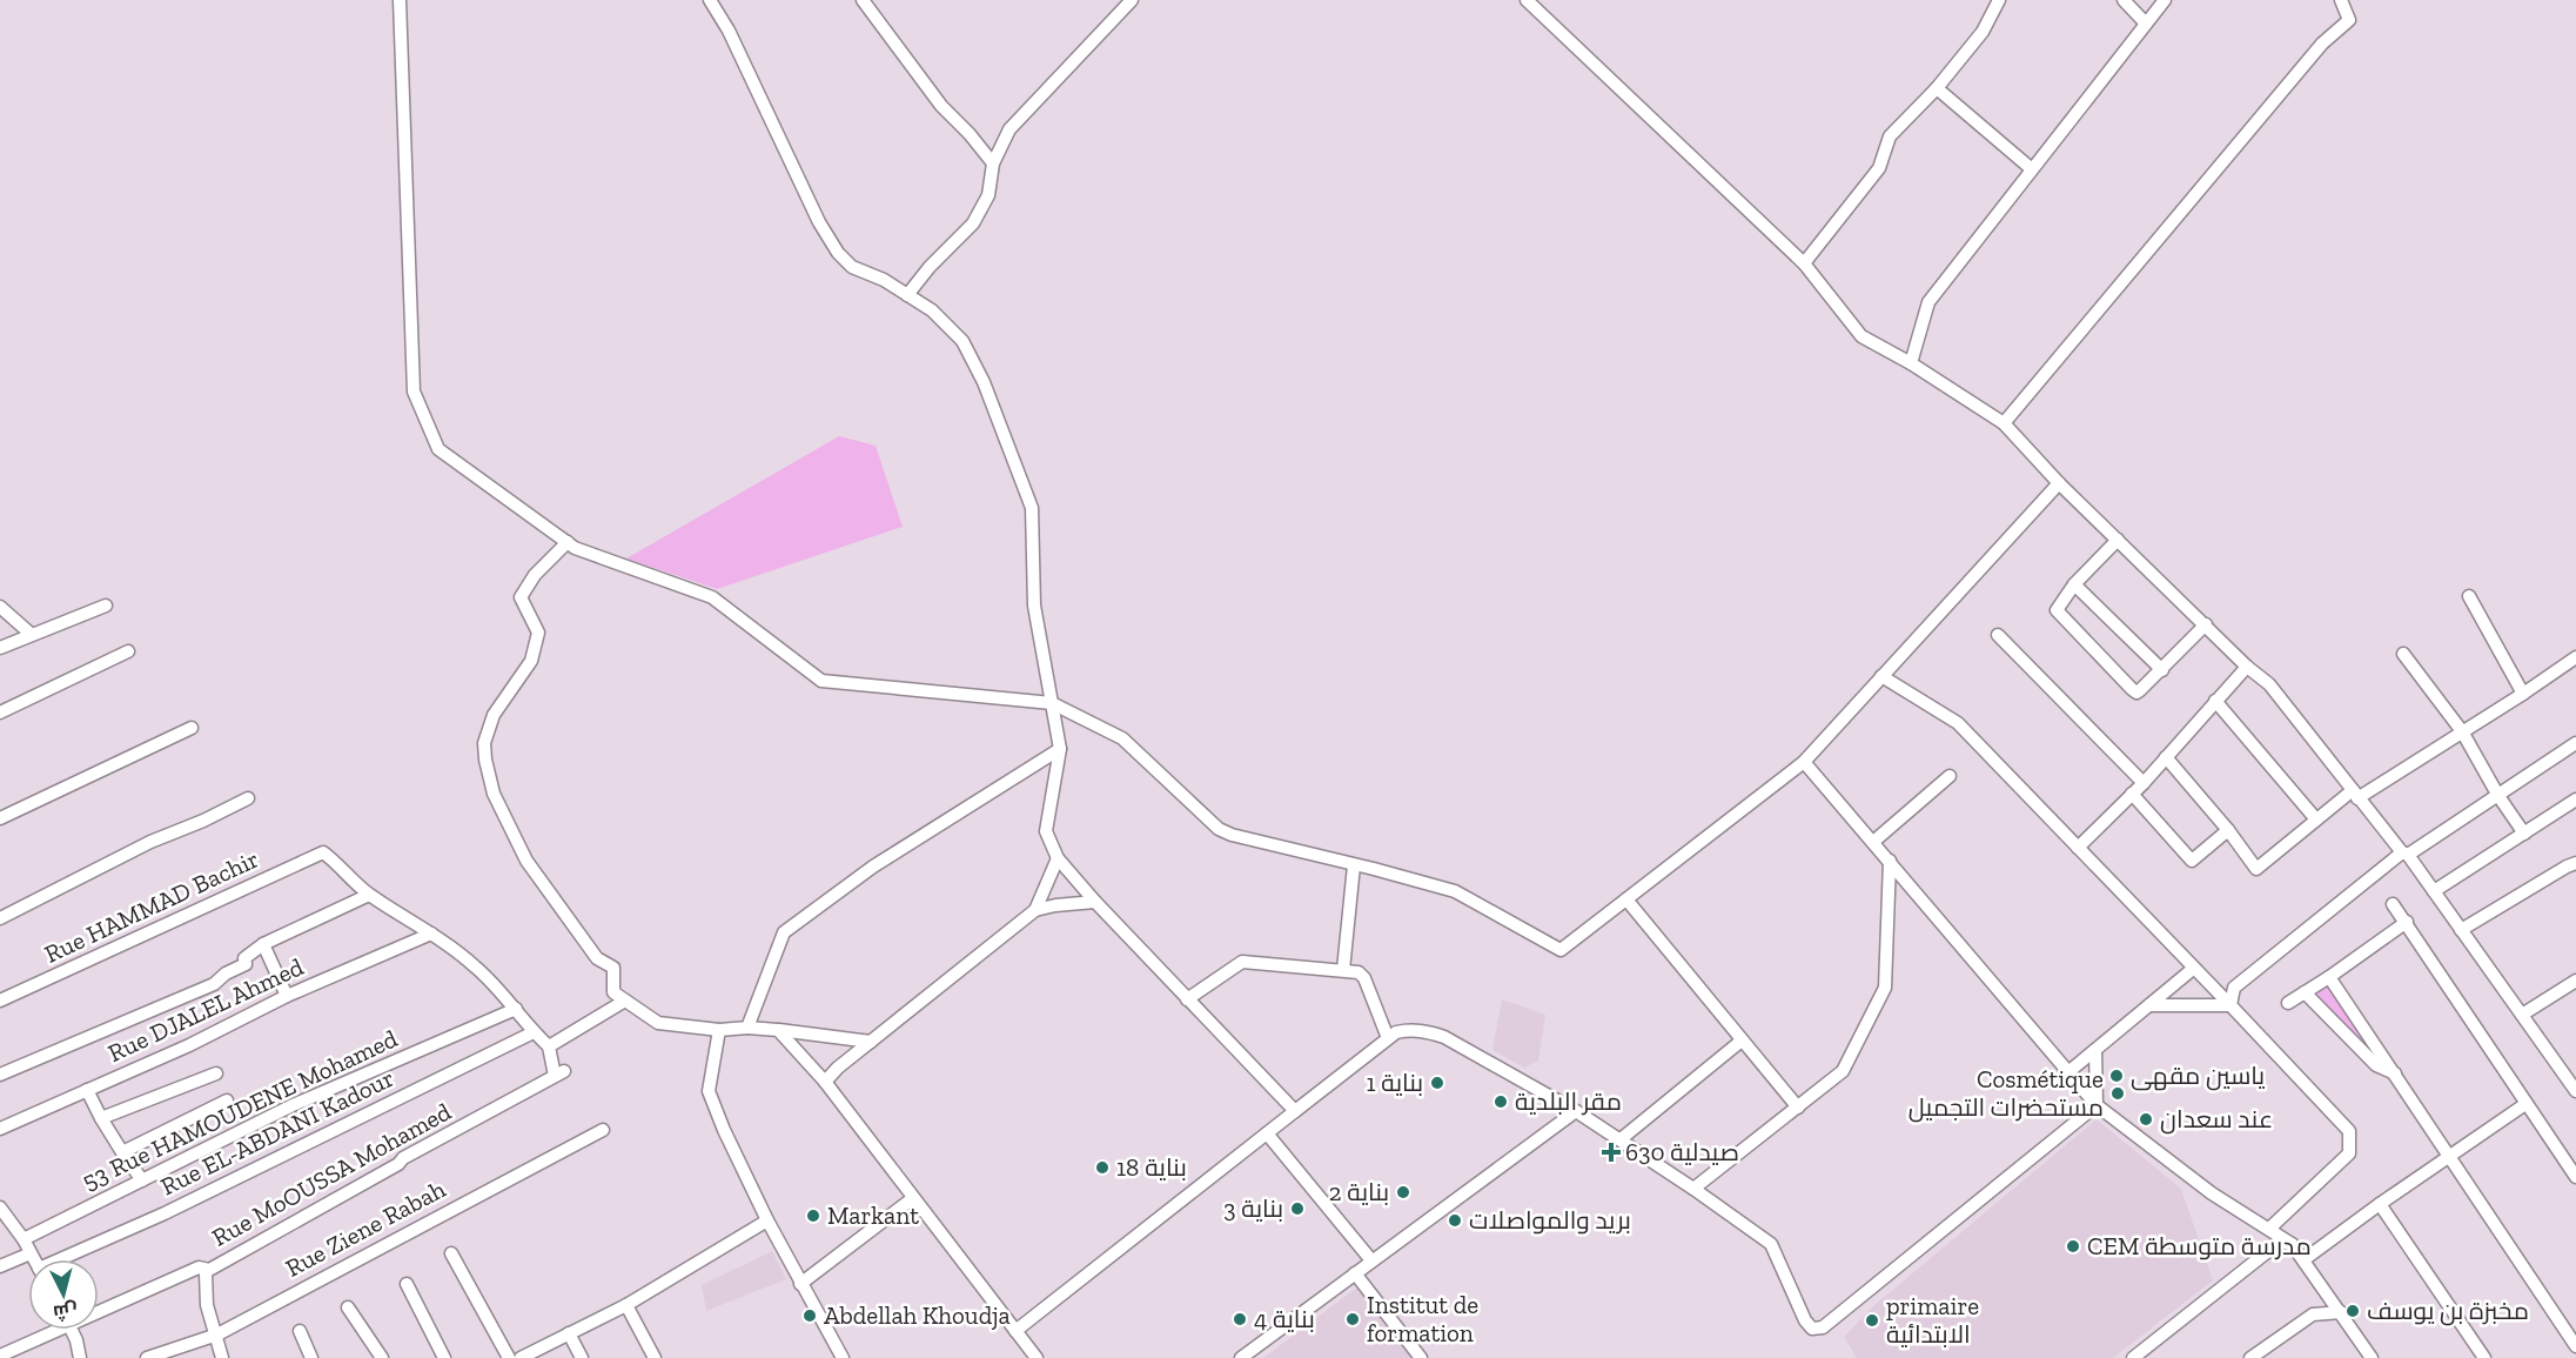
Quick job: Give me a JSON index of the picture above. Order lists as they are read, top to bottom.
{
  "streets": {
    "street": [
      "Rue HAMMAD Bachir",
      "Rue DJALEL Ahmed",
      "53 Rue HAMOUDENE Mohamed",
      "Rue EL-ABDANI Kadour",
      "Rue MoOUSSA Mohamed",
      "Rue Ziene Rabah"
    ]
  },
  "places": {
    "other": [
      "ياسين مقهى",
      "بناية 1",
      "Cosmétique مستحضرات التجميل",
      "مقر البلدية",
      "عند سعدان",
      "بناية 18",
      "بناية 2",
      "بناية 3",
      "Markant",
      "بريد والمواصلات",
      "CEM مدرسة متوسطة",
      "مخبزة بن یوسف",
      "Abdellah Khoudja",
      "بناية 4",
      "Institut de formation",
      "primaire الابتدائية"
    ],
    "health": ["صيدلية 630"]
  },
  "north": "bottom"
}
